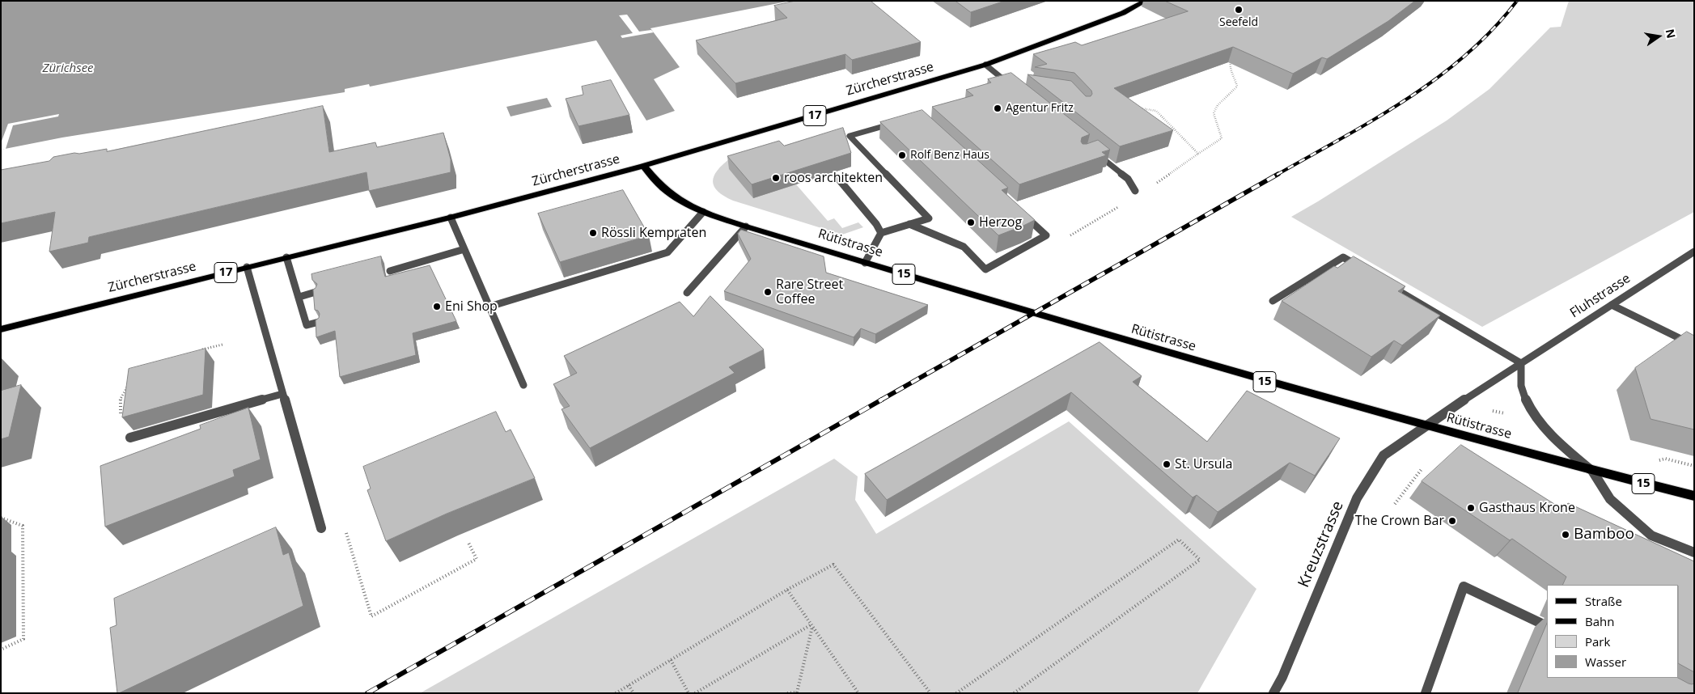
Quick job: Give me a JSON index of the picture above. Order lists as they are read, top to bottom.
{
  "streets": {
    "main road": [
      "Zürcherstrasse",
      "17",
      "Rütistrasse",
      "15"
    ],
    "street": ["Fluhstrasse", "Kreuzstrasse"]
  },
  "crossings": [
    ["Zürcherstrasse", "Rütistrasse"],
    ["Rütistrasse", "Fluhstrasse"],
    ["Rütistrasse", "Kreuzstrasse"],
    ["Fluhstrasse", "Kreuzstrasse"]
  ],
  "water": ["Zürichsee"],
  "places": [
    "Seefeld",
    "Agentur Fritz",
    "Rolf Benz Haus",
    "roos architekten",
    "Herzog",
    "Rössli Kempraten",
    "Rare Street Coffee",
    "Eni Shop",
    "St. Ursula",
    "Gasthaus Krone",
    "The Crown Bar",
    "Bamboo"
  ],
  "legend": [
    "Straße",
    "Bahn",
    "Park",
    "Wasser"
  ],
  "north": "right"
}
